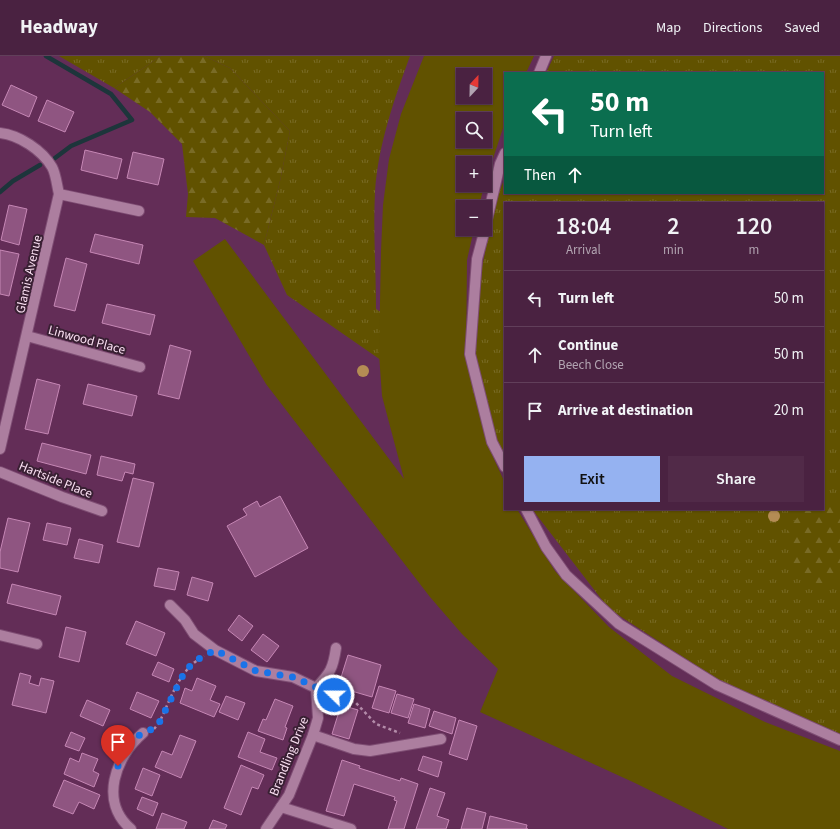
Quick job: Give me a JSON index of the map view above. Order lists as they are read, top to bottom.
{
  "streets": {
    "street": [
      "Glamis Avenue",
      "Linwood Place",
      "Hartside Place",
      "Brandling Drive"
    ]
  },
  "crossings": [
    ["Glamis Avenue", "Linwood Place"]
  ],
  "north": "top",
  "page": {
    "header": "Headway",
    "nav": ["Map", "Directions", "Saved"],
    "map_buttons": ["+", "−"],
    "turn": ["50 m", "Turn left"],
    "then": "Then",
    "eta": [
      "18:04",
      "Arrival",
      "2",
      "min",
      "120",
      "m"
    ],
    "list": [
      {
        "name": "Turn left",
        "value": "50 m"
      },
      {
        "name": "Continue",
        "note": "Beech Close",
        "value": "50 m"
      },
      {
        "name": "Arrive at destination",
        "value": "20 m"
      }
    ],
    "buttons": ["Exit", "Share"]
  }
}
